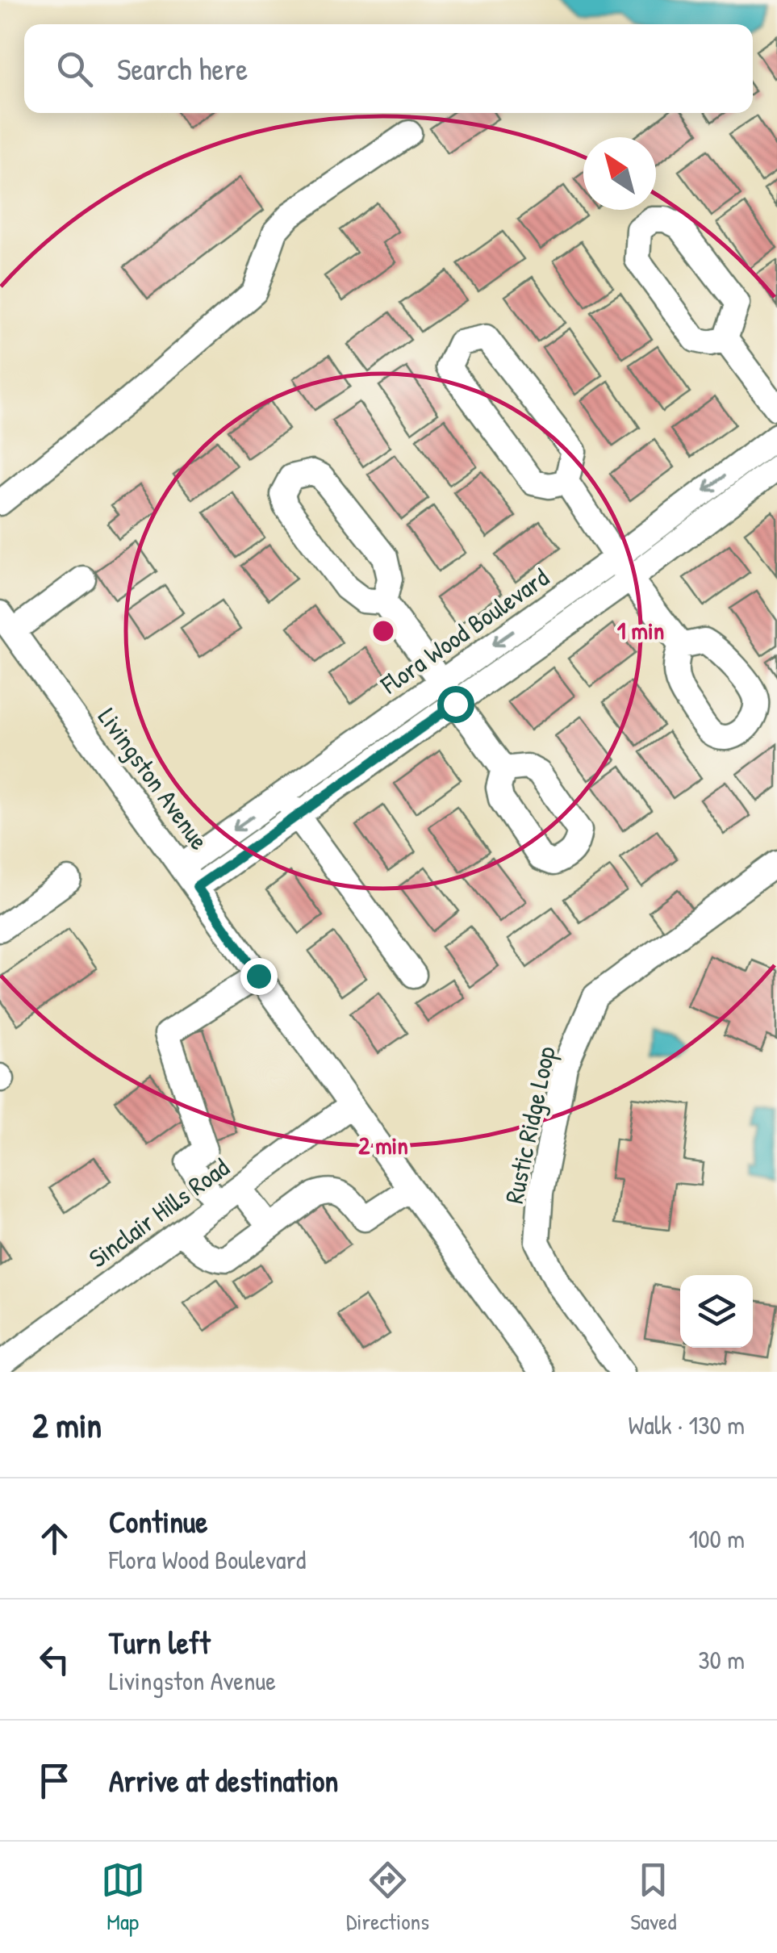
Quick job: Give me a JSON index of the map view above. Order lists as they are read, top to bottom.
{
  "streets": {
    "street": [
      "Flora Wood Boulevard",
      "Livingston Avenue",
      "Rustic Ridge Loop",
      "Sinclair Hills Road"
    ]
  },
  "crossings": [
    ["Flora Wood Boulevard", "Livingston Avenue"],
    ["Livingston Avenue", "Sinclair Hills Road"]
  ],
  "north": "top left",
  "page": {
    "search": "Search here",
    "heading": ["2 min", "Walk · 130 m"],
    "list": [
      ["Continue", "Flora Wood Boulevard", "100 m"],
      ["Turn left", "Livingston Avenue", "30 m"],
      "Arrive at destination"
    ],
    "nav": ["Map", "Directions", "Saved"]
  },
  "rings": ["1 min", "2 min"]
}
